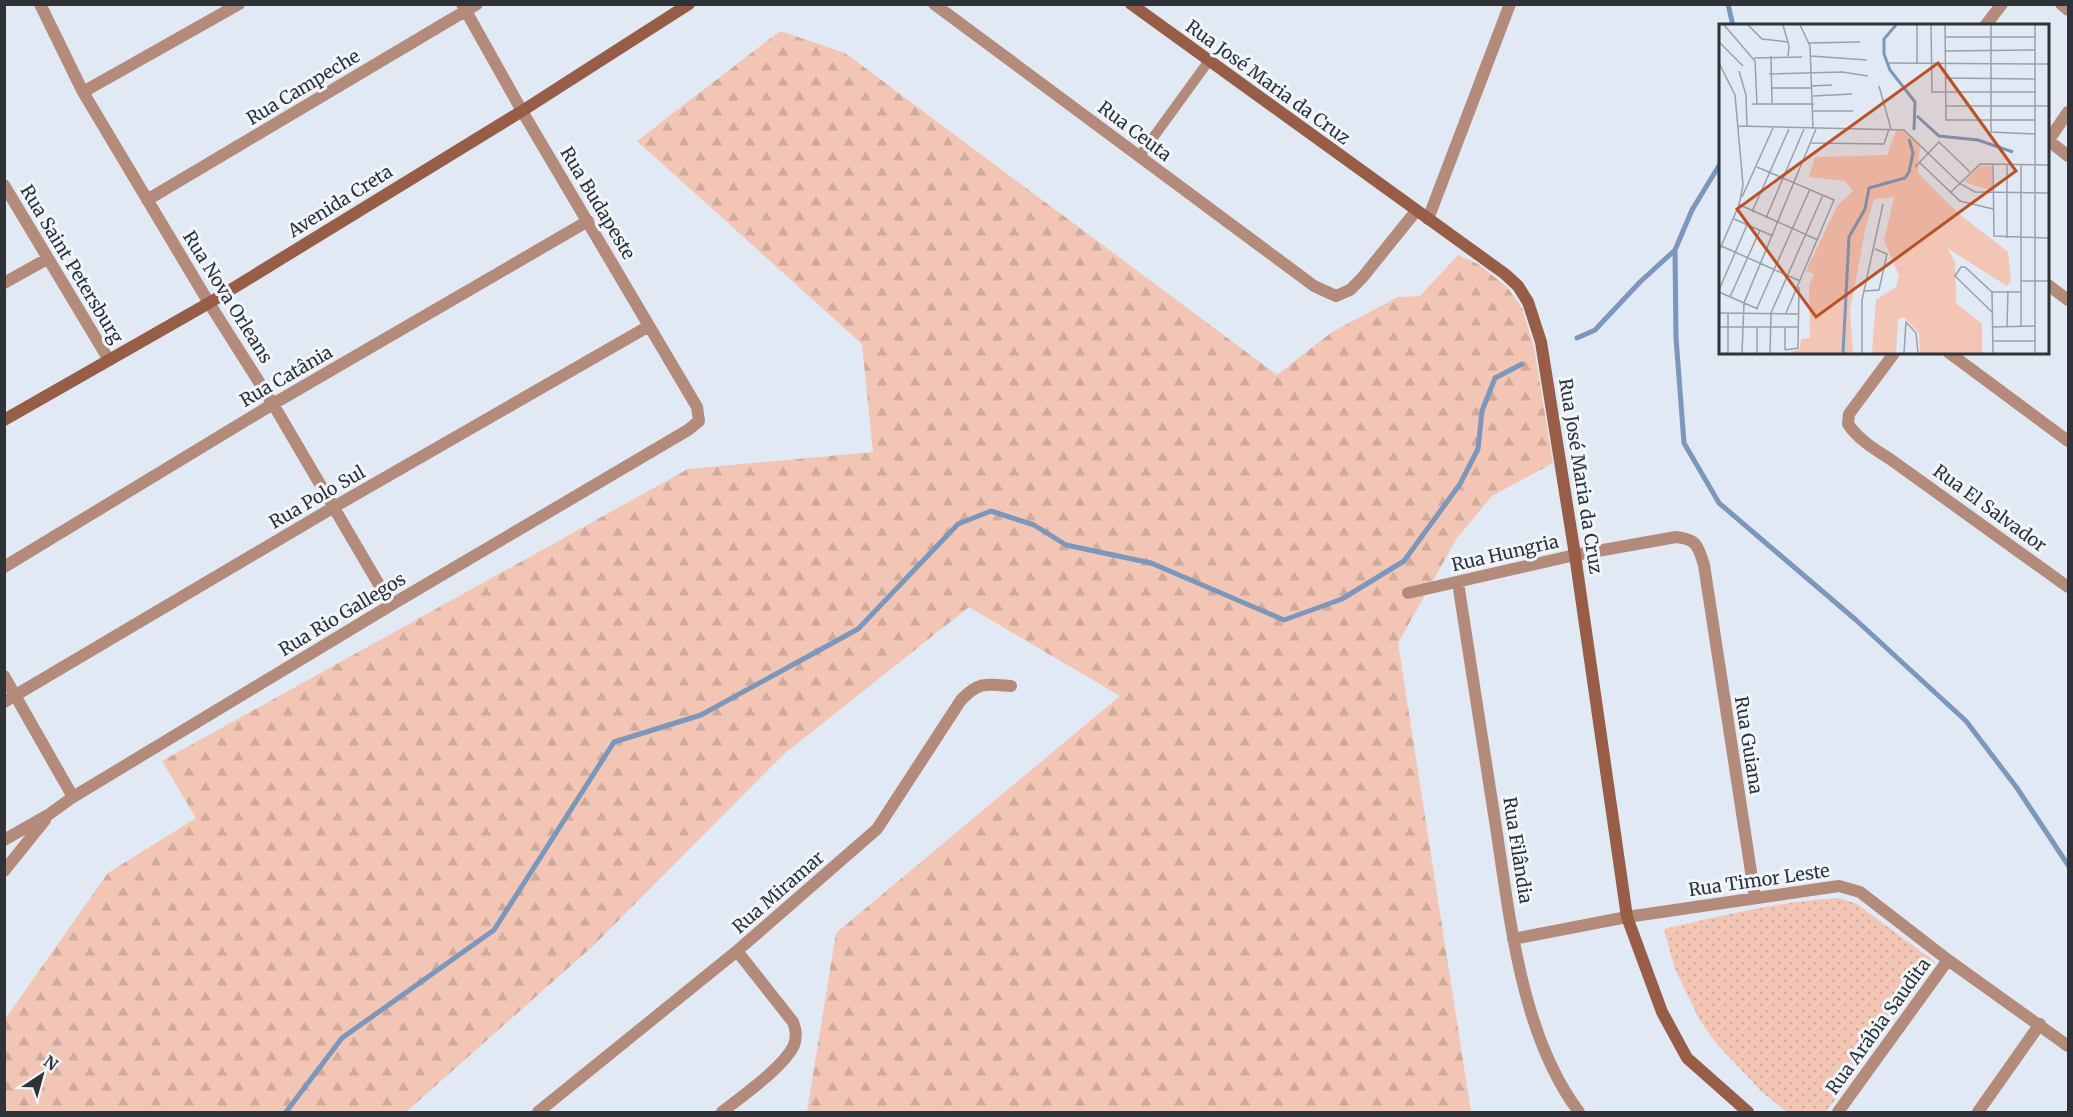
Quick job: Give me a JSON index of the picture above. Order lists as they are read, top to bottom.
{
  "streets": {
    "street": [
      "Rua José Maria da Cruz",
      "Rua Campeche",
      "Rua Ceuta",
      "Avenida Creta",
      "Rua Budapeste",
      "Rua Saint Petersburg",
      "Rua Nova Orleans",
      "Rua Catânia",
      "Rua Polo Sul",
      "Rua El Salvador",
      "Rua Hungria",
      "Rua Rio Gallegos",
      "Rua Guiana",
      "Rua Filândia",
      "Rua Timor Leste",
      "Rua Miramar",
      "Rua Arábia Saudita"
    ]
  },
  "crossings": [
    ["Rua José Maria da Cruz", "Rua Ceuta"],
    ["Rua José Maria da Cruz", "Rua Hungria"],
    ["Rua José Maria da Cruz", "Rua Timor Leste"],
    ["Rua Campeche", "Rua Budapeste"],
    ["Rua Campeche", "Rua Nova Orleans"],
    ["Avenida Creta", "Rua Budapeste"],
    ["Avenida Creta", "Rua Saint Petersburg"],
    ["Avenida Creta", "Rua Nova Orleans"],
    ["Rua Budapeste", "Rua Catânia"],
    ["Rua Budapeste", "Rua Polo Sul"],
    ["Rua Budapeste", "Rua Rio Gallegos"],
    ["Rua Nova Orleans", "Rua Catânia"],
    ["Rua Nova Orleans", "Rua Polo Sul"],
    ["Rua Nova Orleans", "Rua Rio Gallegos"],
    ["Rua Hungria", "Rua Guiana"],
    ["Rua Hungria", "Rua Filândia"],
    ["Rua Guiana", "Rua Timor Leste"],
    ["Rua Filândia", "Rua Timor Leste"],
    ["Rua Timor Leste", "Rua Arábia Saudita"]
  ],
  "north": "top right"
}
